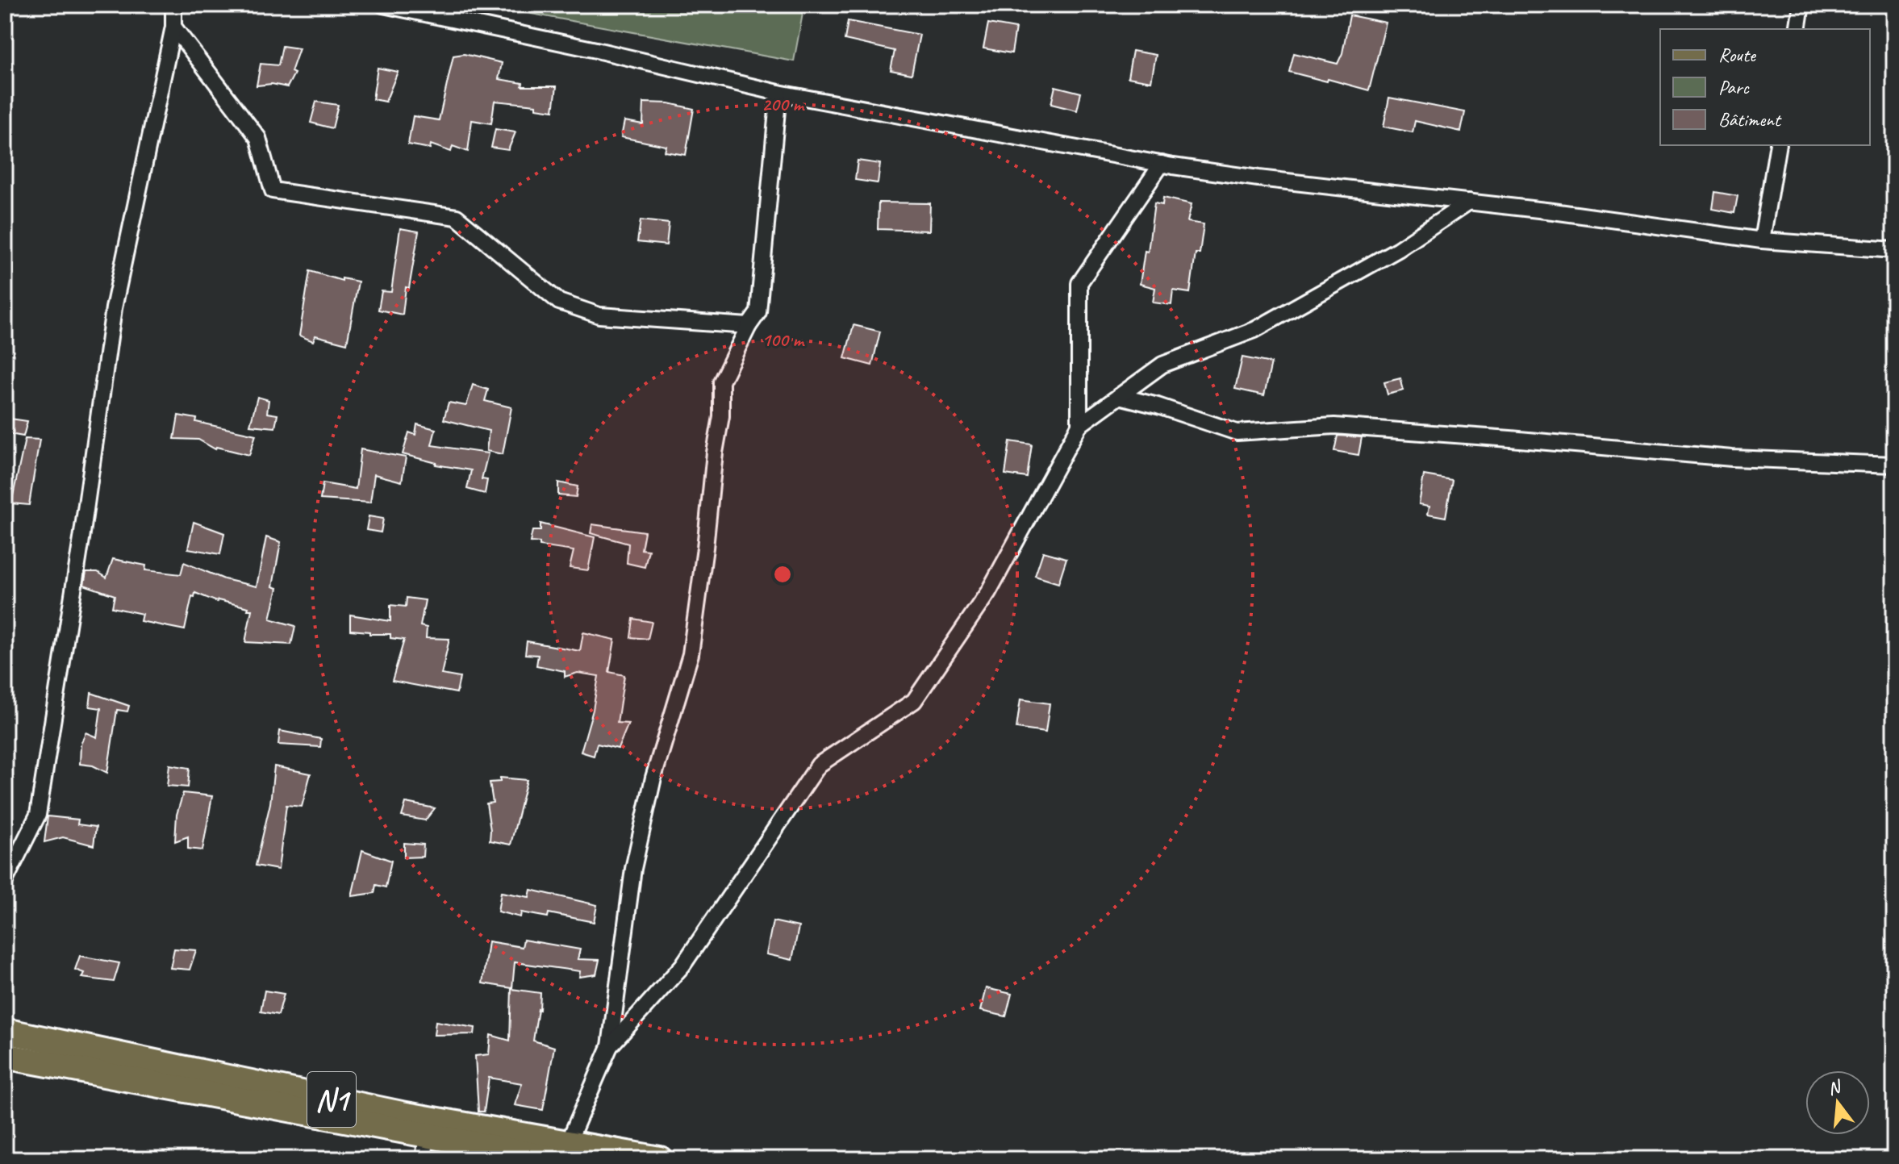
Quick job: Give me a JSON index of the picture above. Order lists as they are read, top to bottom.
{
  "streets": {
    "main road": ["N1"]
  },
  "legend": ["Route", "Parc", "Bâtiment"],
  "north": "top",
  "rings": ["200 m", "100 m"]
}
